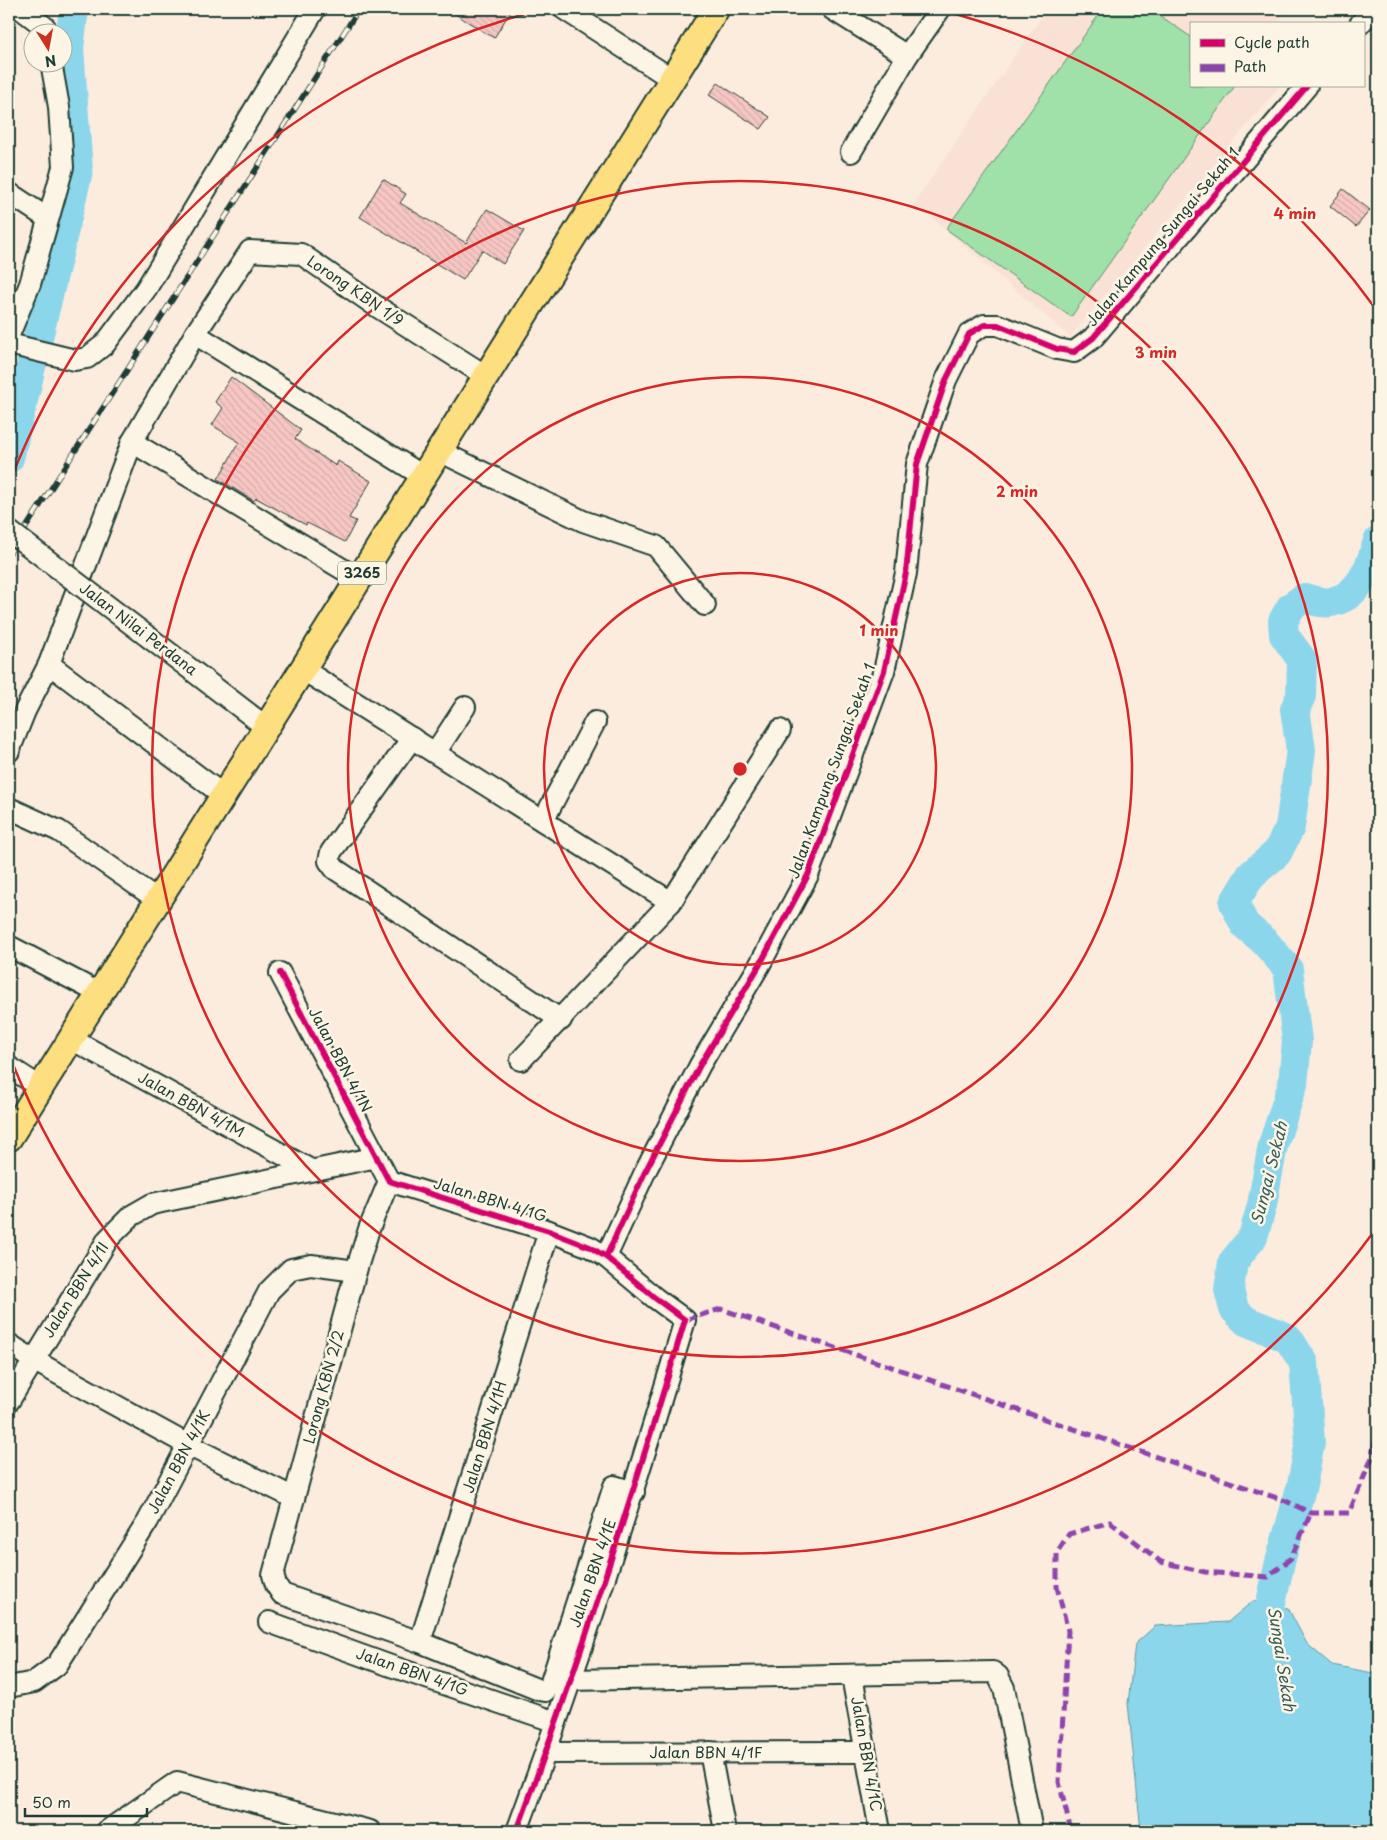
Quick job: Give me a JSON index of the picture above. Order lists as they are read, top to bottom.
{
  "streets": {
    "main road": ["3265"],
    "street": [
      "Jalan Kampung Sungai Sekah 1",
      "Lorong KBN 1/9",
      "Jalan Nilai Perdana",
      "Jalan BBN 4/1N",
      "Jalan BBN 4/1M",
      "Jalan BBN 4/1G",
      "Jalan BBN 4/1I",
      "Lorong KBN 2/2",
      "Jalan BBN 4/1H",
      "Jalan BBN 4/1K",
      "Jalan BBN 4/1E",
      "Jalan BBN 4/1F",
      "Jalan BBN 4/1C"
    ]
  },
  "crossings": [
    ["Jalan Kampung Sungai Sekah 1", "Jalan BBN 4/1G"],
    ["Lorong KBN 1/9", "3265"],
    ["3265", "Jalan Nilai Perdana"],
    ["3265", "Jalan BBN 4/1M"],
    ["Jalan BBN 4/1N", "Jalan BBN 4/1I"],
    ["Jalan BBN 4/1M", "Jalan BBN 4/1I"],
    ["Jalan BBN 4/1G", "Lorong KBN 2/2"],
    ["Jalan BBN 4/1G", "Jalan BBN 4/1H"],
    ["Jalan BBN 4/1G", "Jalan BBN 4/1E"],
    ["Lorong KBN 2/2", "Jalan BBN 4/1H"],
    ["Lorong KBN 2/2", "Jalan BBN 4/1K"],
    ["Jalan BBN 4/1E", "Jalan BBN 4/1F"],
    ["Jalan BBN 4/1F", "Jalan BBN 4/1C"]
  ],
  "water": ["Sungai Sekah"],
  "legend": ["Cycle path", "Path"],
  "scale_bar": "50 m",
  "north": "bottom",
  "rings": [
    "4 min",
    "3 min",
    "2 min",
    "1 min"
  ]
}
